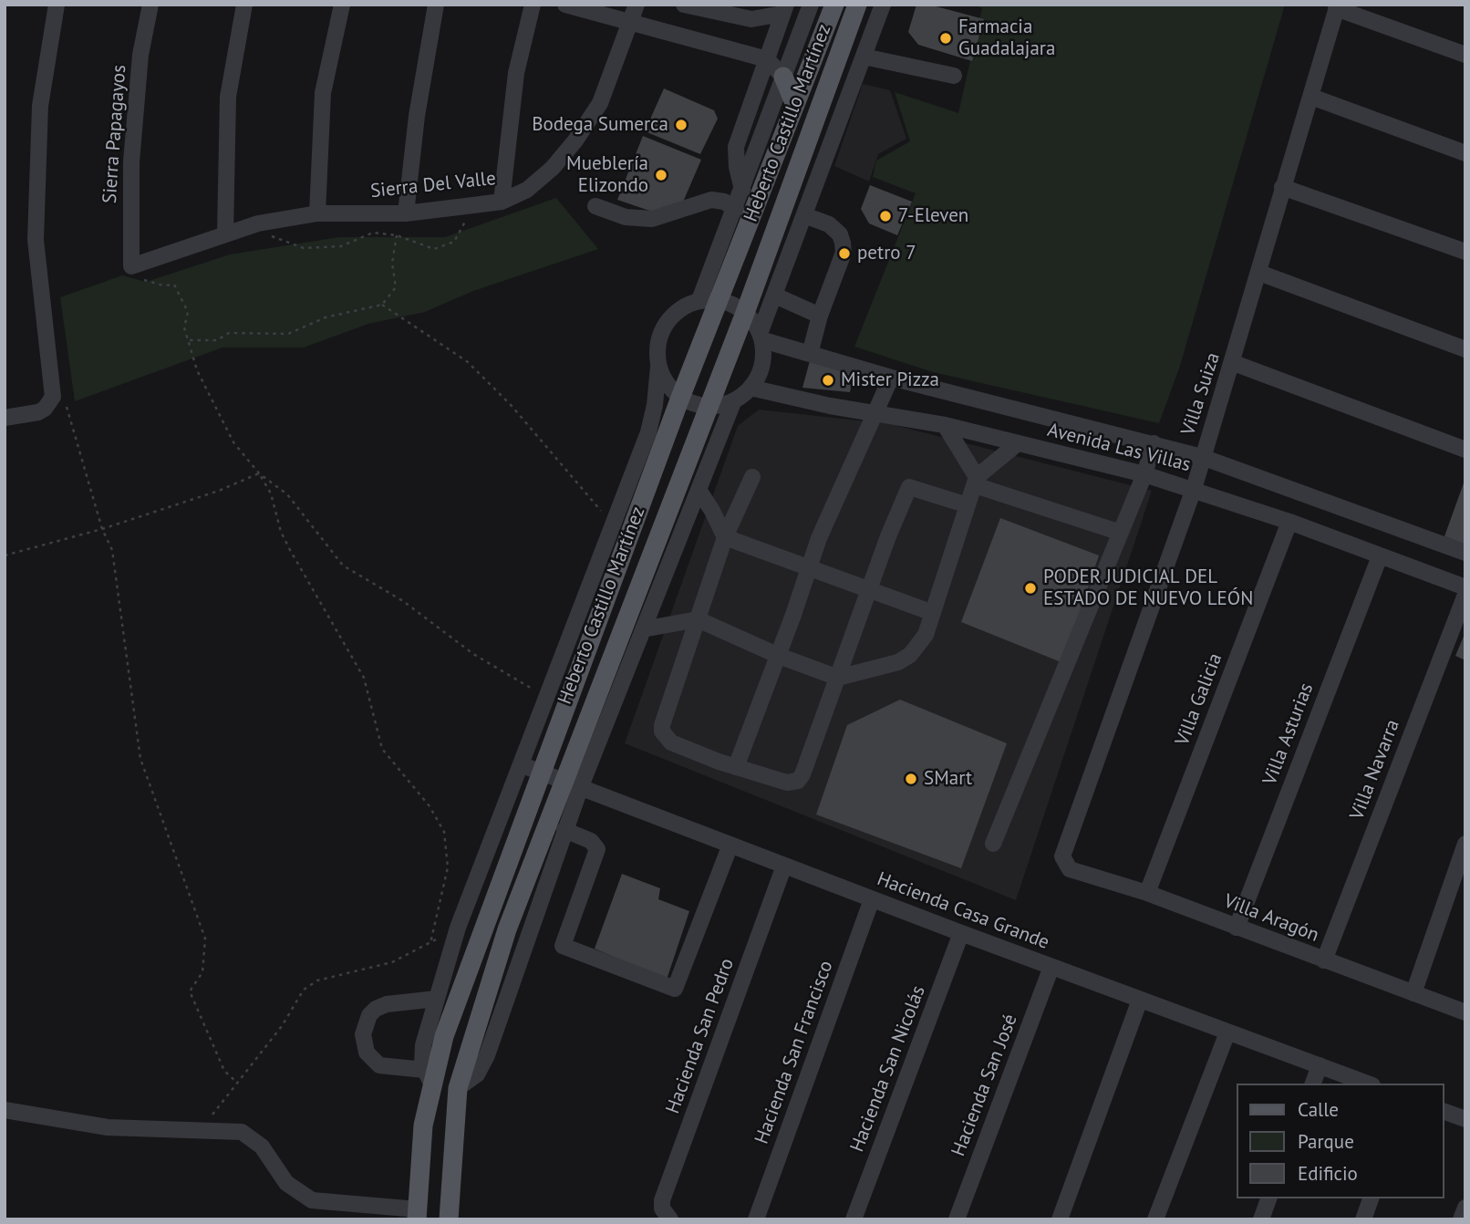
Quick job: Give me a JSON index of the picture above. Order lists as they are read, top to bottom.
{
  "streets": {
    "main road": ["Heberto Castillo Martínez"],
    "street": [
      "Sierra Papagayos",
      "Sierra Del Valle",
      "Villa Suiza",
      "Avenida Las Villas",
      "Villa Galicia",
      "Villa Asturias",
      "Villa Navarra",
      "Hacienda Casa Grande",
      "Villa Aragón",
      "Hacienda San Pedro",
      "Hacienda San Francisco",
      "Hacienda San Nicolás",
      "Hacienda San José"
    ]
  },
  "crossings": [
    ["Heberto Castillo Martínez", "Hacienda Casa Grande"],
    ["Sierra Papagayos", "Sierra Del Valle"],
    ["Villa Suiza", "Avenida Las Villas"],
    ["Villa Suiza", "Villa Aragón"],
    ["Avenida Las Villas", "Villa Galicia"],
    ["Avenida Las Villas", "Villa Asturias"],
    ["Villa Galicia", "Villa Aragón"],
    ["Villa Asturias", "Villa Aragón"],
    ["Villa Navarra", "Villa Aragón"],
    ["Hacienda Casa Grande", "Hacienda San Pedro"],
    ["Hacienda Casa Grande", "Hacienda San Francisco"],
    ["Hacienda Casa Grande", "Hacienda San Nicolás"],
    ["Hacienda Casa Grande", "Hacienda San José"]
  ],
  "places": [
    "Farmacia Guadalajara",
    "Bodega Sumerca",
    "Mueblería Elizondo",
    "7-Eleven",
    "petro 7",
    "Mister Pizza",
    "PODER JUDICIAL DEL ESTADO DE NUEVO LEÓN",
    "SMart"
  ],
  "legend": ["Calle", "Parque", "Edificio"]
}
